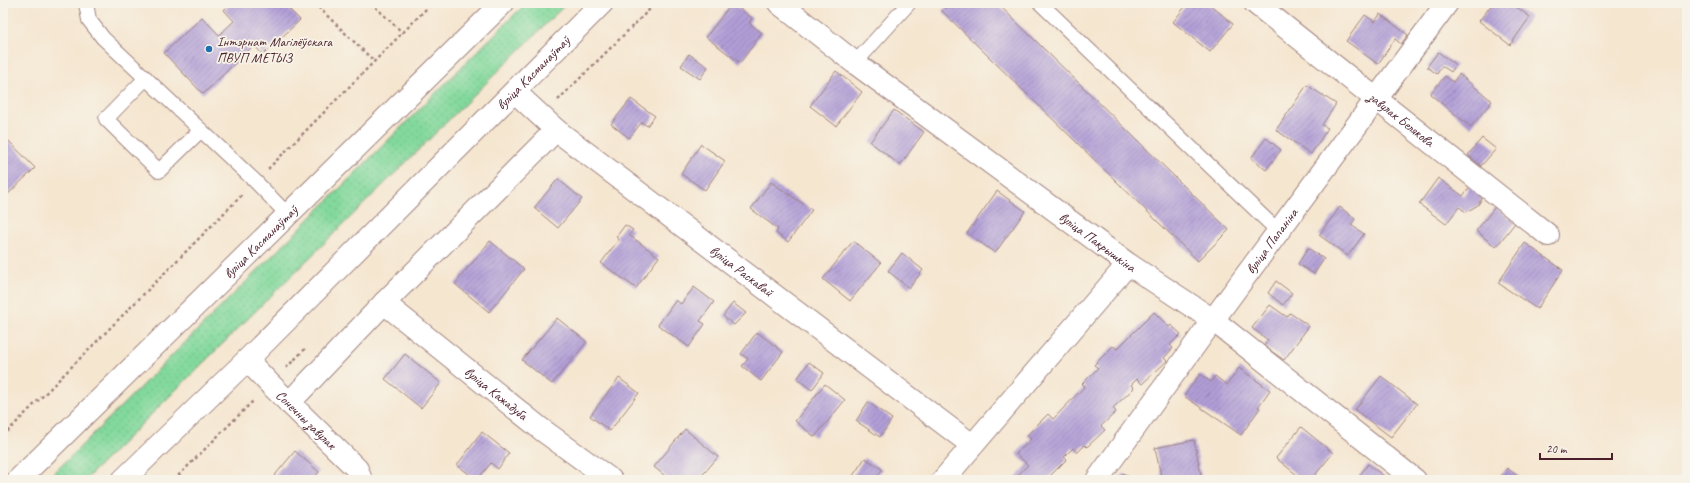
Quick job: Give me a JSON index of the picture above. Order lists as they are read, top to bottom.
{
  "streets": {
    "street": [
      "вуліца Касманаўтаў",
      "завулак Белякова",
      "вуліца Пакрышкіна",
      "вуліца Папаніна",
      "вуліца Раскавай",
      "вуліца Кажадуба",
      "Сонечны завулак"
    ]
  },
  "crossings": [
    ["вуліца Касманаўтаў", "вуліца Раскавай"],
    ["вуліца Касманаўтаў", "Сонечны завулак"],
    ["завулак Белякова", "вуліца Папаніна"],
    ["вуліца Пакрышкіна", "вуліца Папаніна"]
  ],
  "places": ["Інтэрнат Магілёўскага ПВУП МЕТЫЗ"],
  "scale_bar": "20 m"
}
